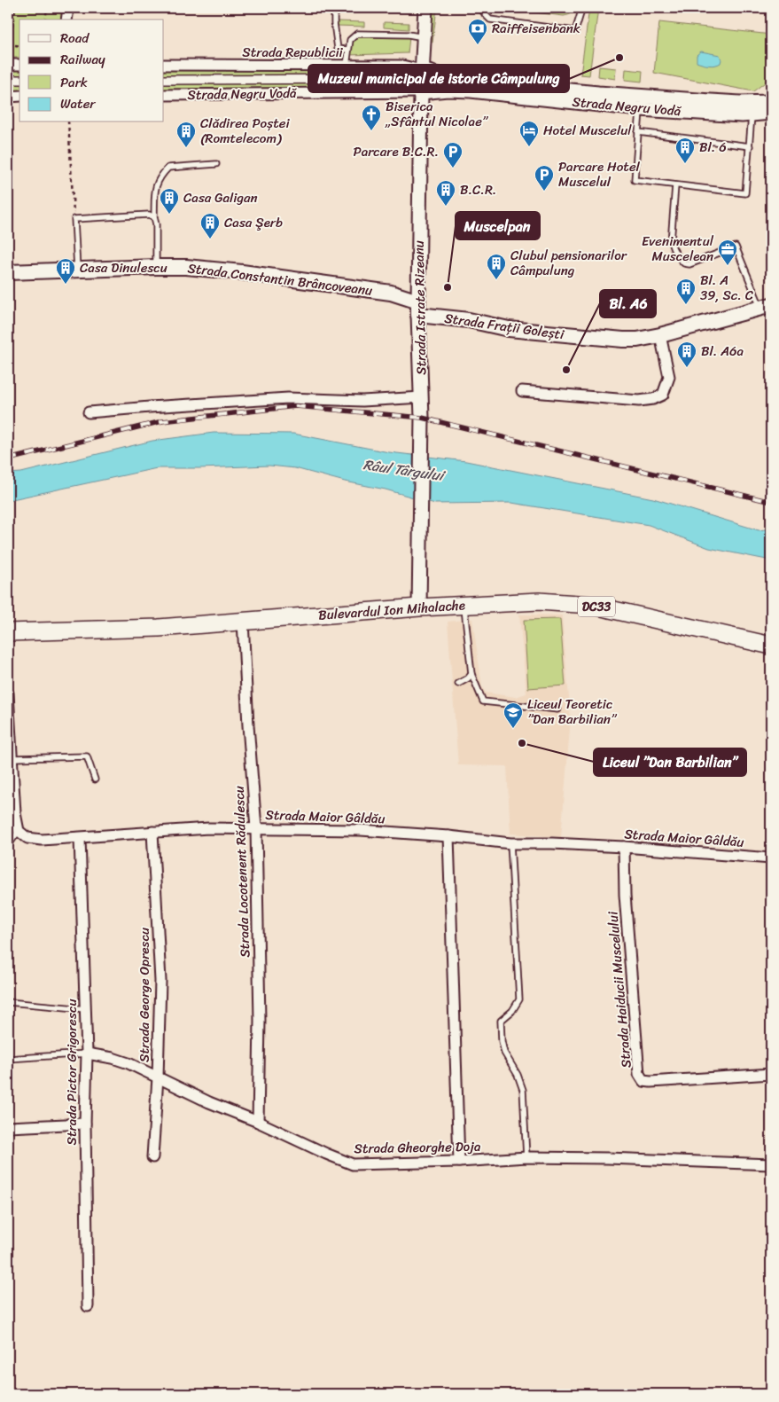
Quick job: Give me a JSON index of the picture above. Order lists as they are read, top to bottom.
{
  "streets": {
    "highway": ["DC33", "Bulevardul Ion Mihalache"],
    "main road": ["Strada Constantin Brâncoveanu", "Strada Frații Golești"],
    "street": [
      "Strada Republicii",
      "Strada Negru Vodă",
      "Strada Istrate Rizeanu",
      "Strada Maior Gâldău",
      "Strada Locotenent Rădulescu",
      "Strada Haiducii Muscelului",
      "Strada George Oprescu",
      "Strada Pictor Grigorescu",
      "Strada Gheorghe Doja"
    ]
  },
  "crossings": [
    ["Strada Republicii", "Strada Negru Vodă"],
    ["Strada Republicii", "Strada Istrate Rizeanu"],
    ["Strada Negru Vodă", "Strada Istrate Rizeanu"],
    ["Strada Constantin Brâncoveanu", "Strada Istrate Rizeanu"],
    ["Strada Constantin Brâncoveanu", "Strada Frații Golești"],
    ["Strada Istrate Rizeanu", "Strada Frații Golești"],
    ["Strada Istrate Rizeanu", "Bulevardul Ion Mihalache"],
    ["Bulevardul Ion Mihalache", "Strada Locotenent Rădulescu"],
    ["Strada Maior Gâldău", "Strada Locotenent Rădulescu"],
    ["Strada Maior Gâldău", "Strada Haiducii Muscelului"],
    ["Strada Maior Gâldău", "Strada George Oprescu"],
    ["Strada Maior Gâldău", "Strada Pictor Grigorescu"],
    ["Strada Locotenent Rădulescu", "Strada Gheorghe Doja"],
    ["Strada George Oprescu", "Strada Gheorghe Doja"],
    ["Strada Pictor Grigorescu", "Strada Gheorghe Doja"]
  ],
  "water": ["Râul Târgului"],
  "places": {
    "bank": ["Raiffeisenbank"],
    "other": [
      "Muzeul municipal de istorie Câmpulung",
      "Muscelpan",
      "Bl. A6",
      "Liceul ”Dan Barbilian”"
    ],
    "church": ["Biserica „Sfântul Nicolae”"],
    "hotel": ["Hotel Muscelul"],
    "building": [
      "Clădirea Poștei (Romtelecom)",
      "Bl. 6",
      "B.C.R.",
      "Casa Galigan",
      "Casa Şerb",
      "Clubul pensionarilor Câmpulung",
      "Casa Dinulescu",
      "Bl. A 39, Sc. C",
      "Bl. A6a"
    ],
    "parking": ["Parcare B.C.R.", "Parcare Hotel Muscelul"],
    "office": ["Evenimentul Muscelean"],
    "school or university": ["Liceul Teoretic ”Dan Barbilian”"]
  },
  "legend": [
    "Road",
    "Railway",
    "Park",
    "Water"
  ]
}
